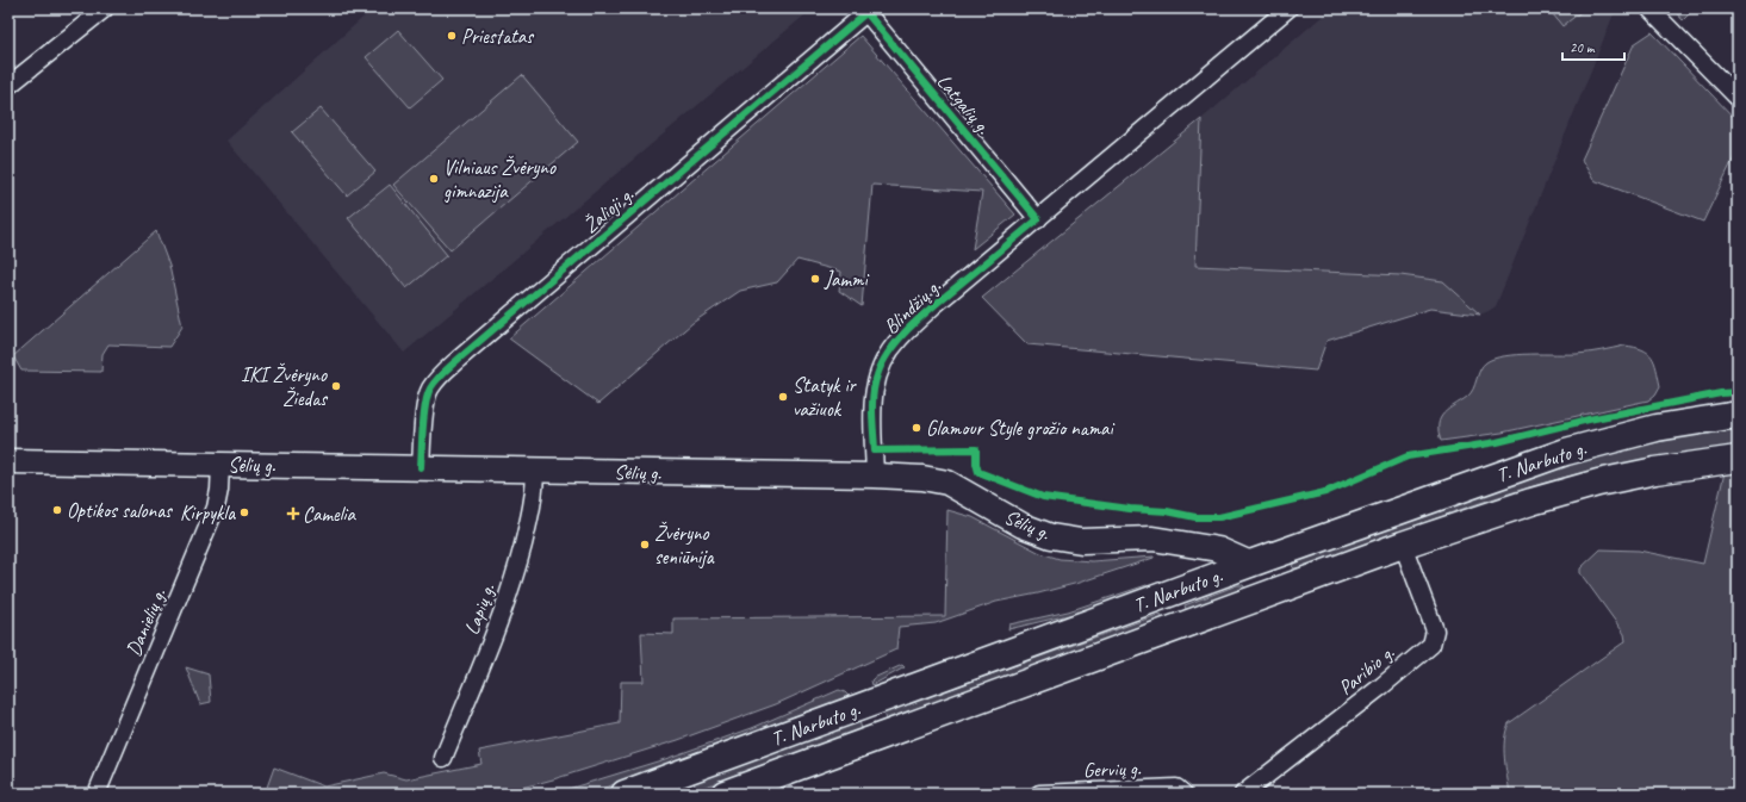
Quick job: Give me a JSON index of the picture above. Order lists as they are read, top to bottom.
{
  "streets": {
    "main road": ["T. Narbuto g.", "Sėlių g."],
    "street": [
      "Latgalių g.",
      "Žalioji g.",
      "Blindžių g.",
      "Lapių g.",
      "Danielių g.",
      "Paribio g.",
      "Gervių g."
    ]
  },
  "crossings": [
    ["Latgalių g.", "Žalioji g."],
    ["Latgalių g.", "Blindžių g."],
    ["Žalioji g.", "Sėlių g."],
    ["Blindžių g.", "Sėlių g."],
    ["T. Narbuto g.", "Sėlių g."],
    ["T. Narbuto g.", "Paribio g."],
    ["Sėlių g.", "Lapių g."],
    ["Sėlių g.", "Danielių g."]
  ],
  "places": {
    "other": [
      "Priestatas",
      "Vilniaus Žvėryno gimnazija",
      "Jammi",
      "IKI Žvėryno Žiedas",
      "Statyk ir važiuok",
      "Glamour Style grožio namai",
      "Optikos salonas",
      "Kirpykla",
      "Žvėryno seniūnija"
    ],
    "health": ["Camelia"]
  },
  "scale_bar": "20 m"
}
